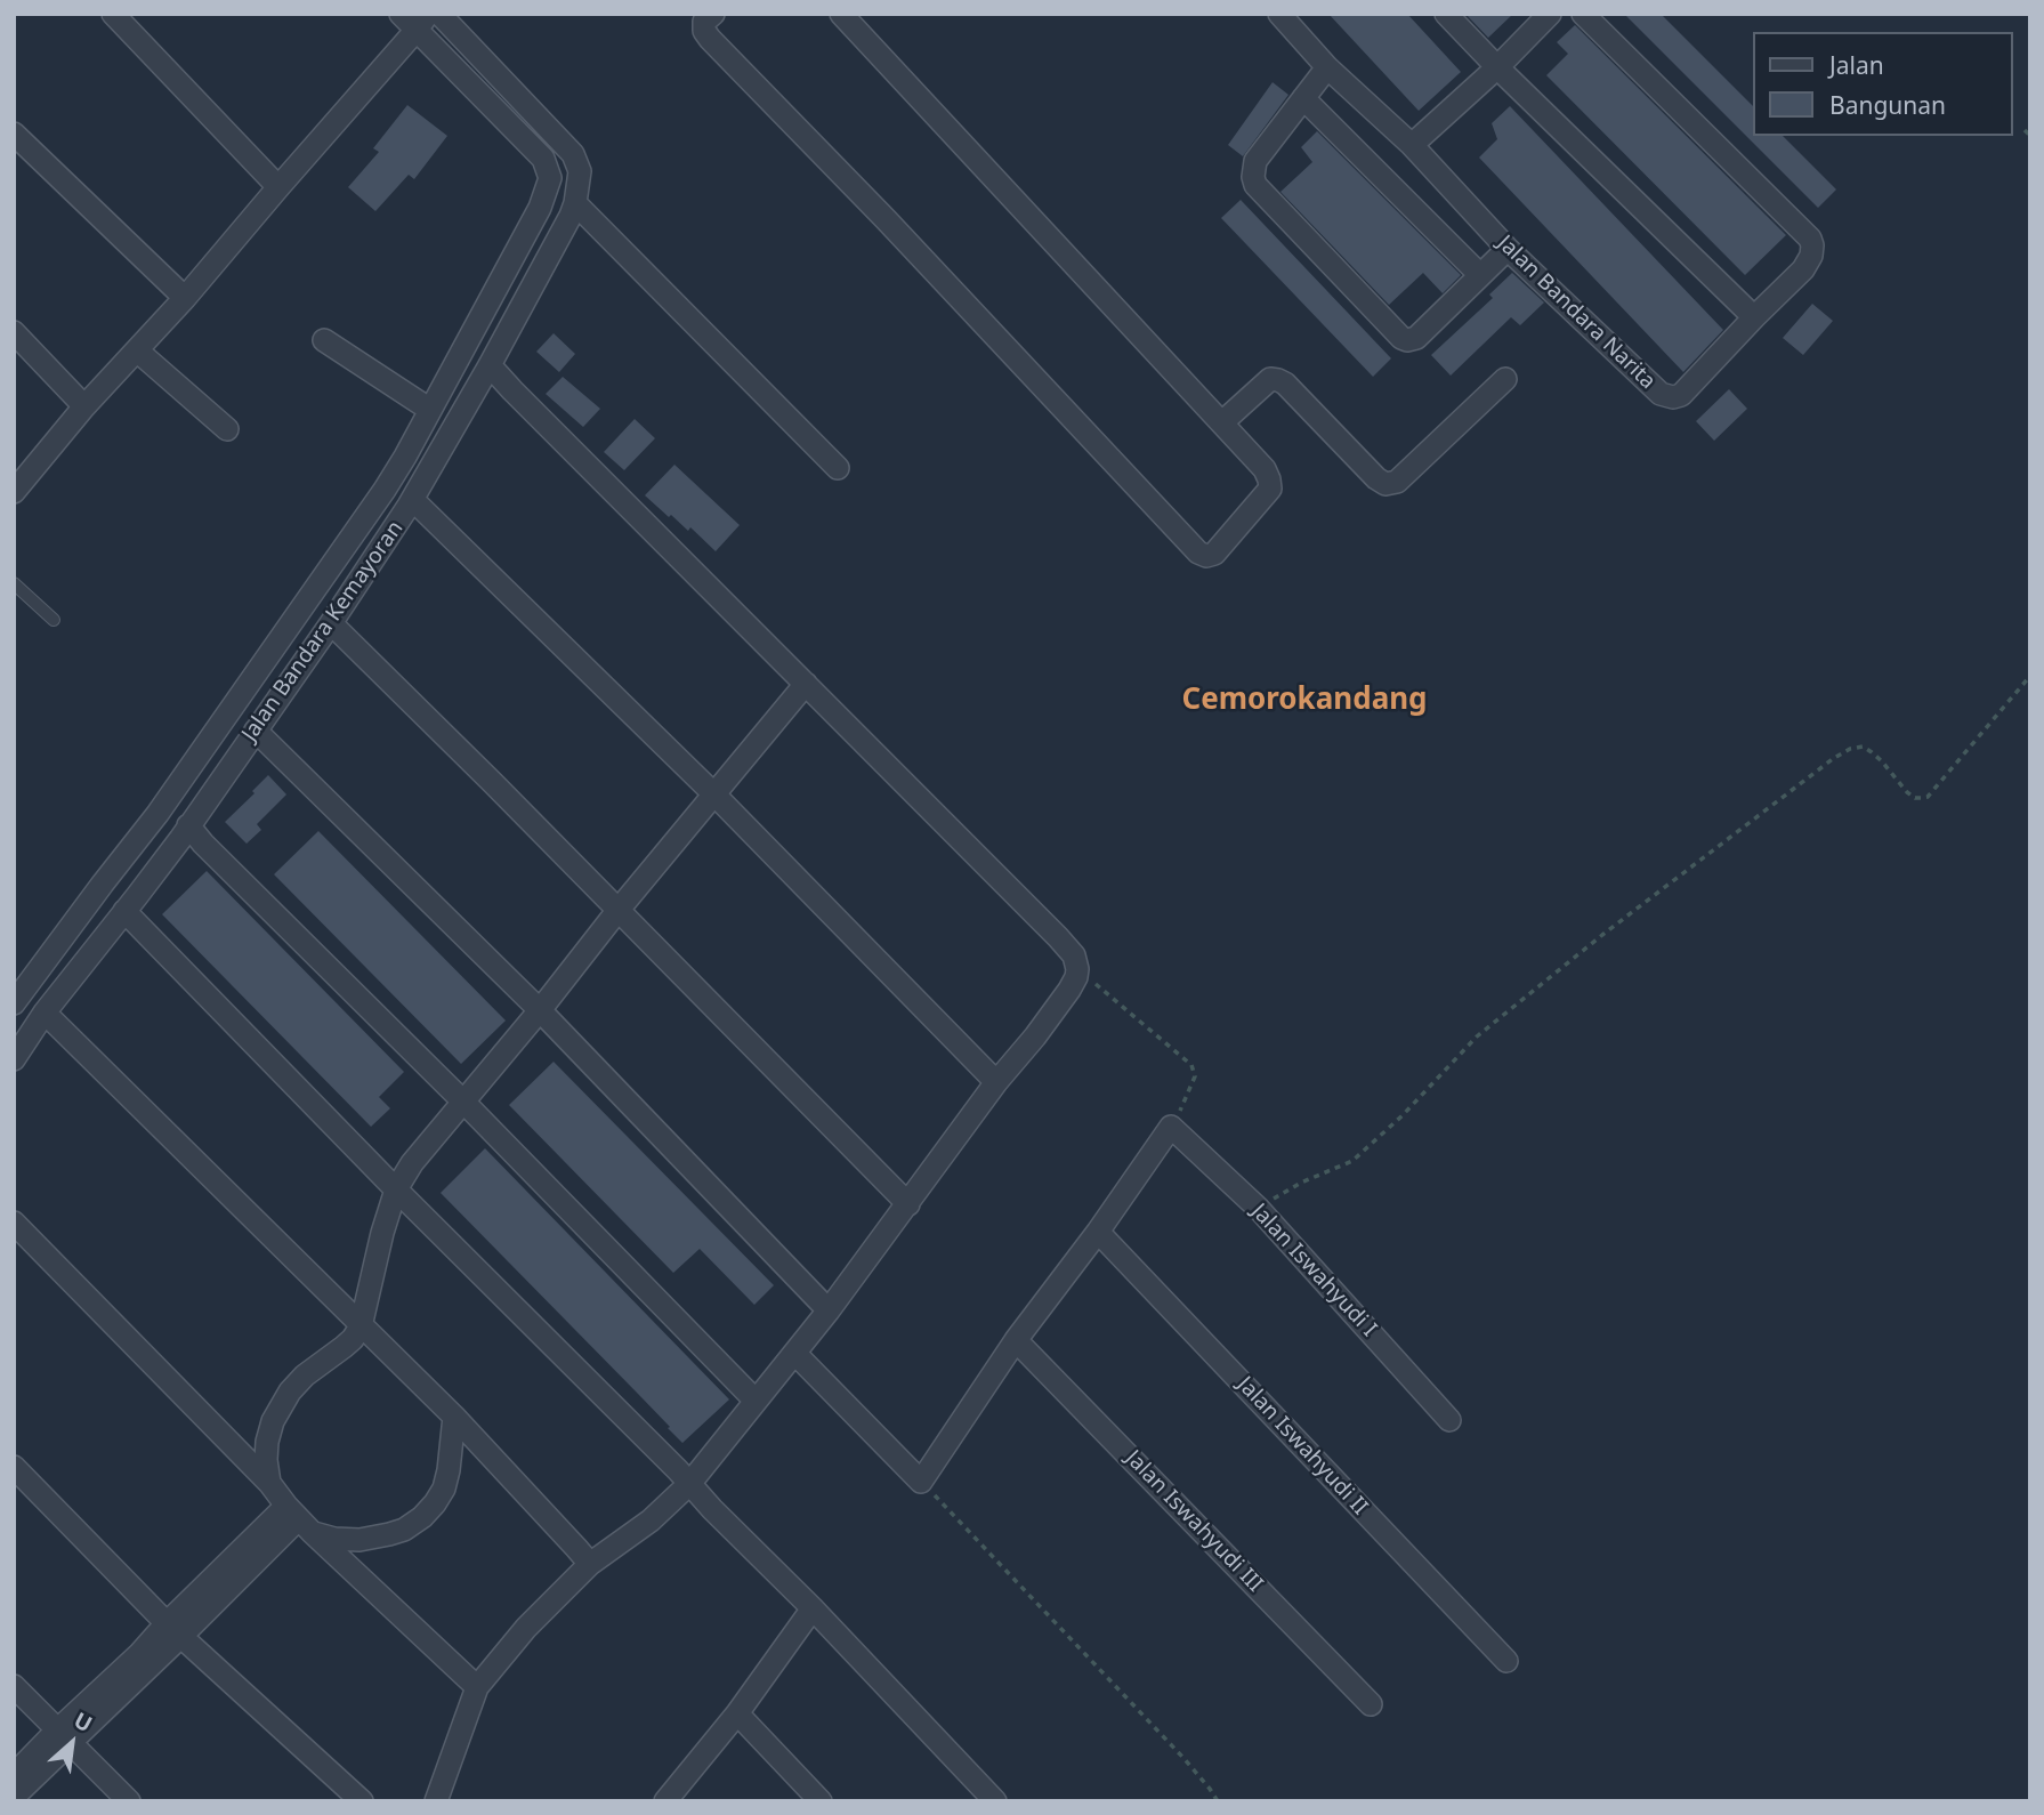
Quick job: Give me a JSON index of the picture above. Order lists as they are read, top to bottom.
{
  "streets": {
    "street": [
      "Jalan Bandara Narita",
      "Jalan Bandara Kemayoran",
      "Jalan Iswahyudi I",
      "Jalan Iswahyudi II",
      "Jalan Iswahyudi III"
    ]
  },
  "districts": ["Cemorokandang"],
  "legend": ["Jalan", "Bangunan"],
  "north": "top right"
}
